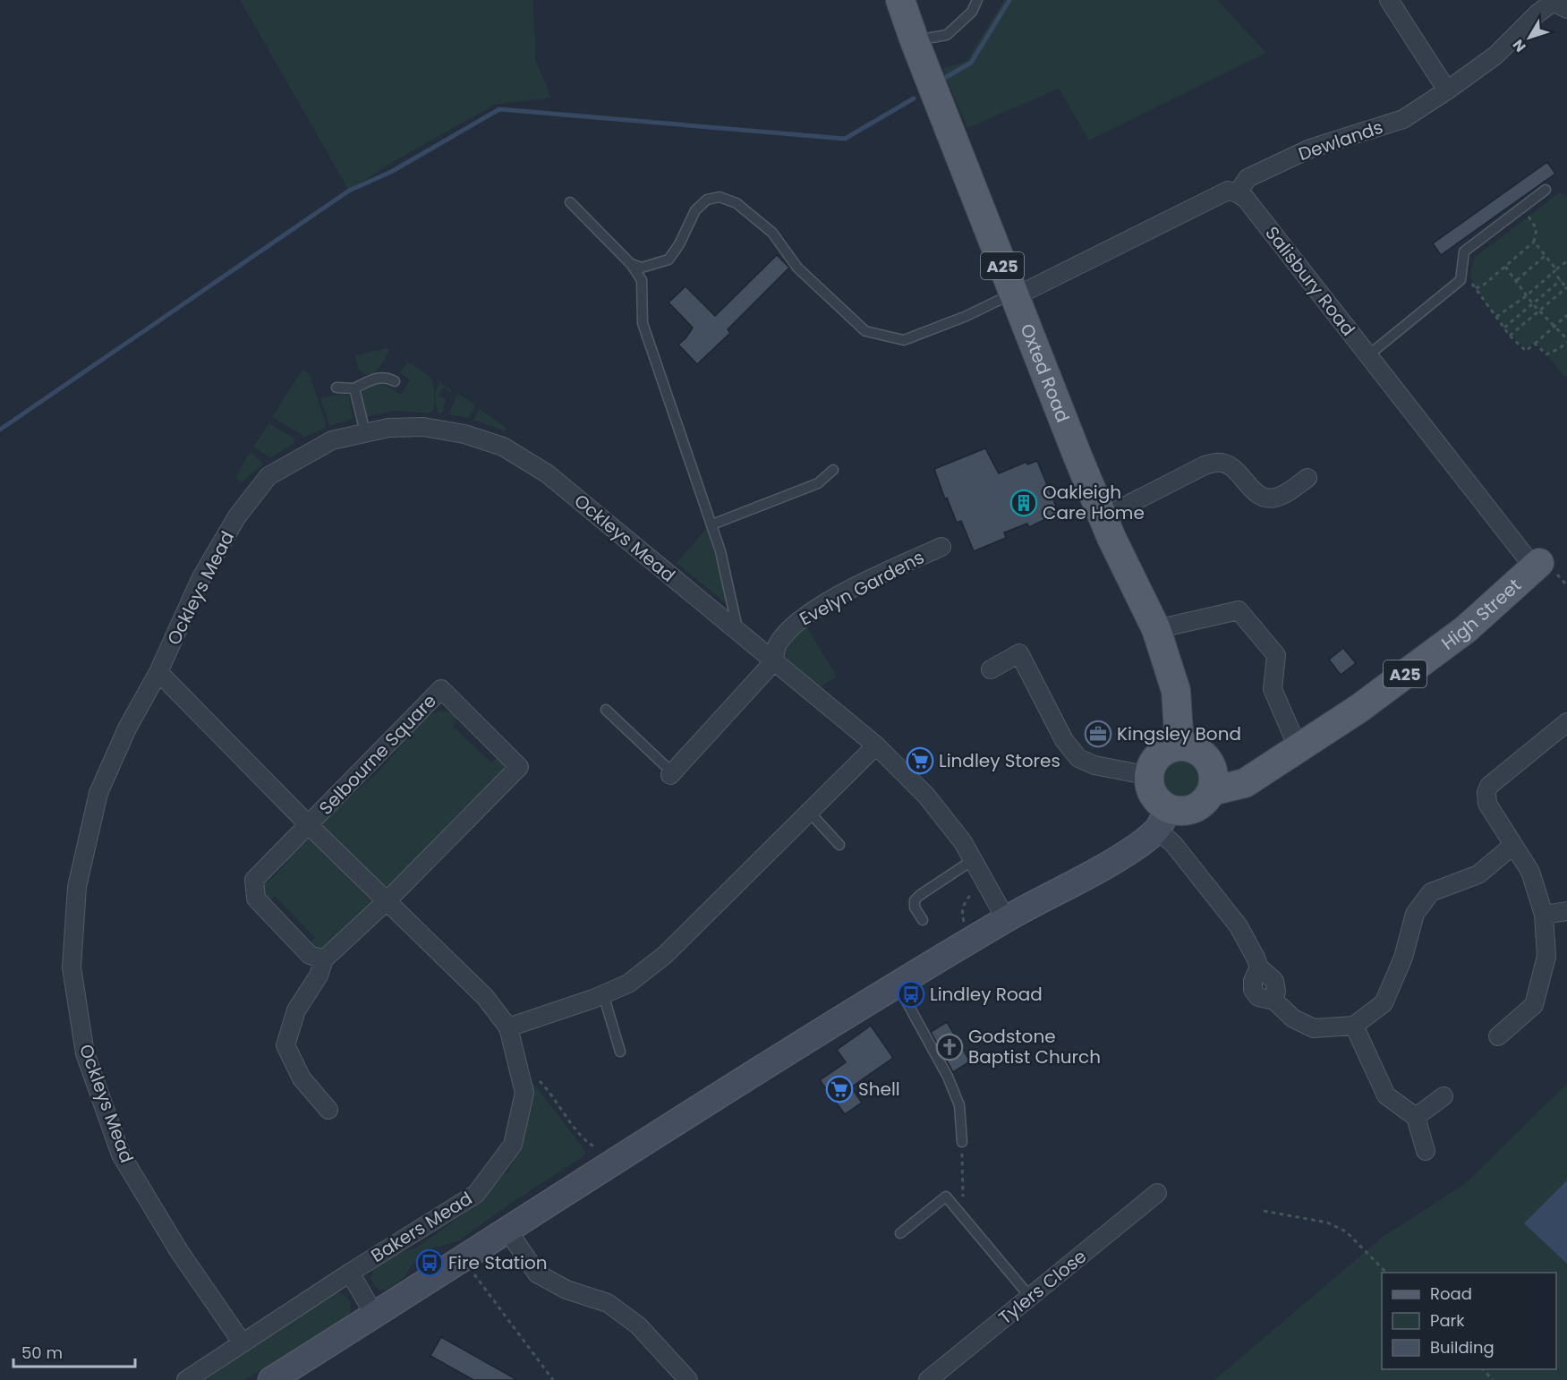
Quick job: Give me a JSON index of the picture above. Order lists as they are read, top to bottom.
{
  "streets": {
    "main road": ["A25", "Oxted Road", "High Street"],
    "street": [
      "Dewlands",
      "Salisbury Road",
      "Ockleys Mead",
      "Evelyn Gardens",
      "Selbourne Square",
      "Bakers Mead",
      "Tylers Close"
    ]
  },
  "crossings": [
    ["Dewlands", "Salisbury Road"],
    ["Salisbury Road", "High Street"],
    ["Oxted Road", "High Street"],
    ["Ockleys Mead", "Evelyn Gardens"],
    ["Ockleys Mead", "Selbourne Square"],
    ["Ockleys Mead", "Bakers Mead"],
    ["Selbourne Square", "Bakers Mead"]
  ],
  "places": {
    "building": ["Oakleigh Care Home"],
    "office": ["Kingsley Bond"],
    "supermarket": ["Lindley Stores", "Shell"],
    "bus stop": ["Lindley Road", "Fire Station"],
    "church": ["Godstone Baptist Church"]
  },
  "legend": ["Road", "Park", "Building"],
  "scale_bar": "50 m",
  "north": "bottom left"
}
